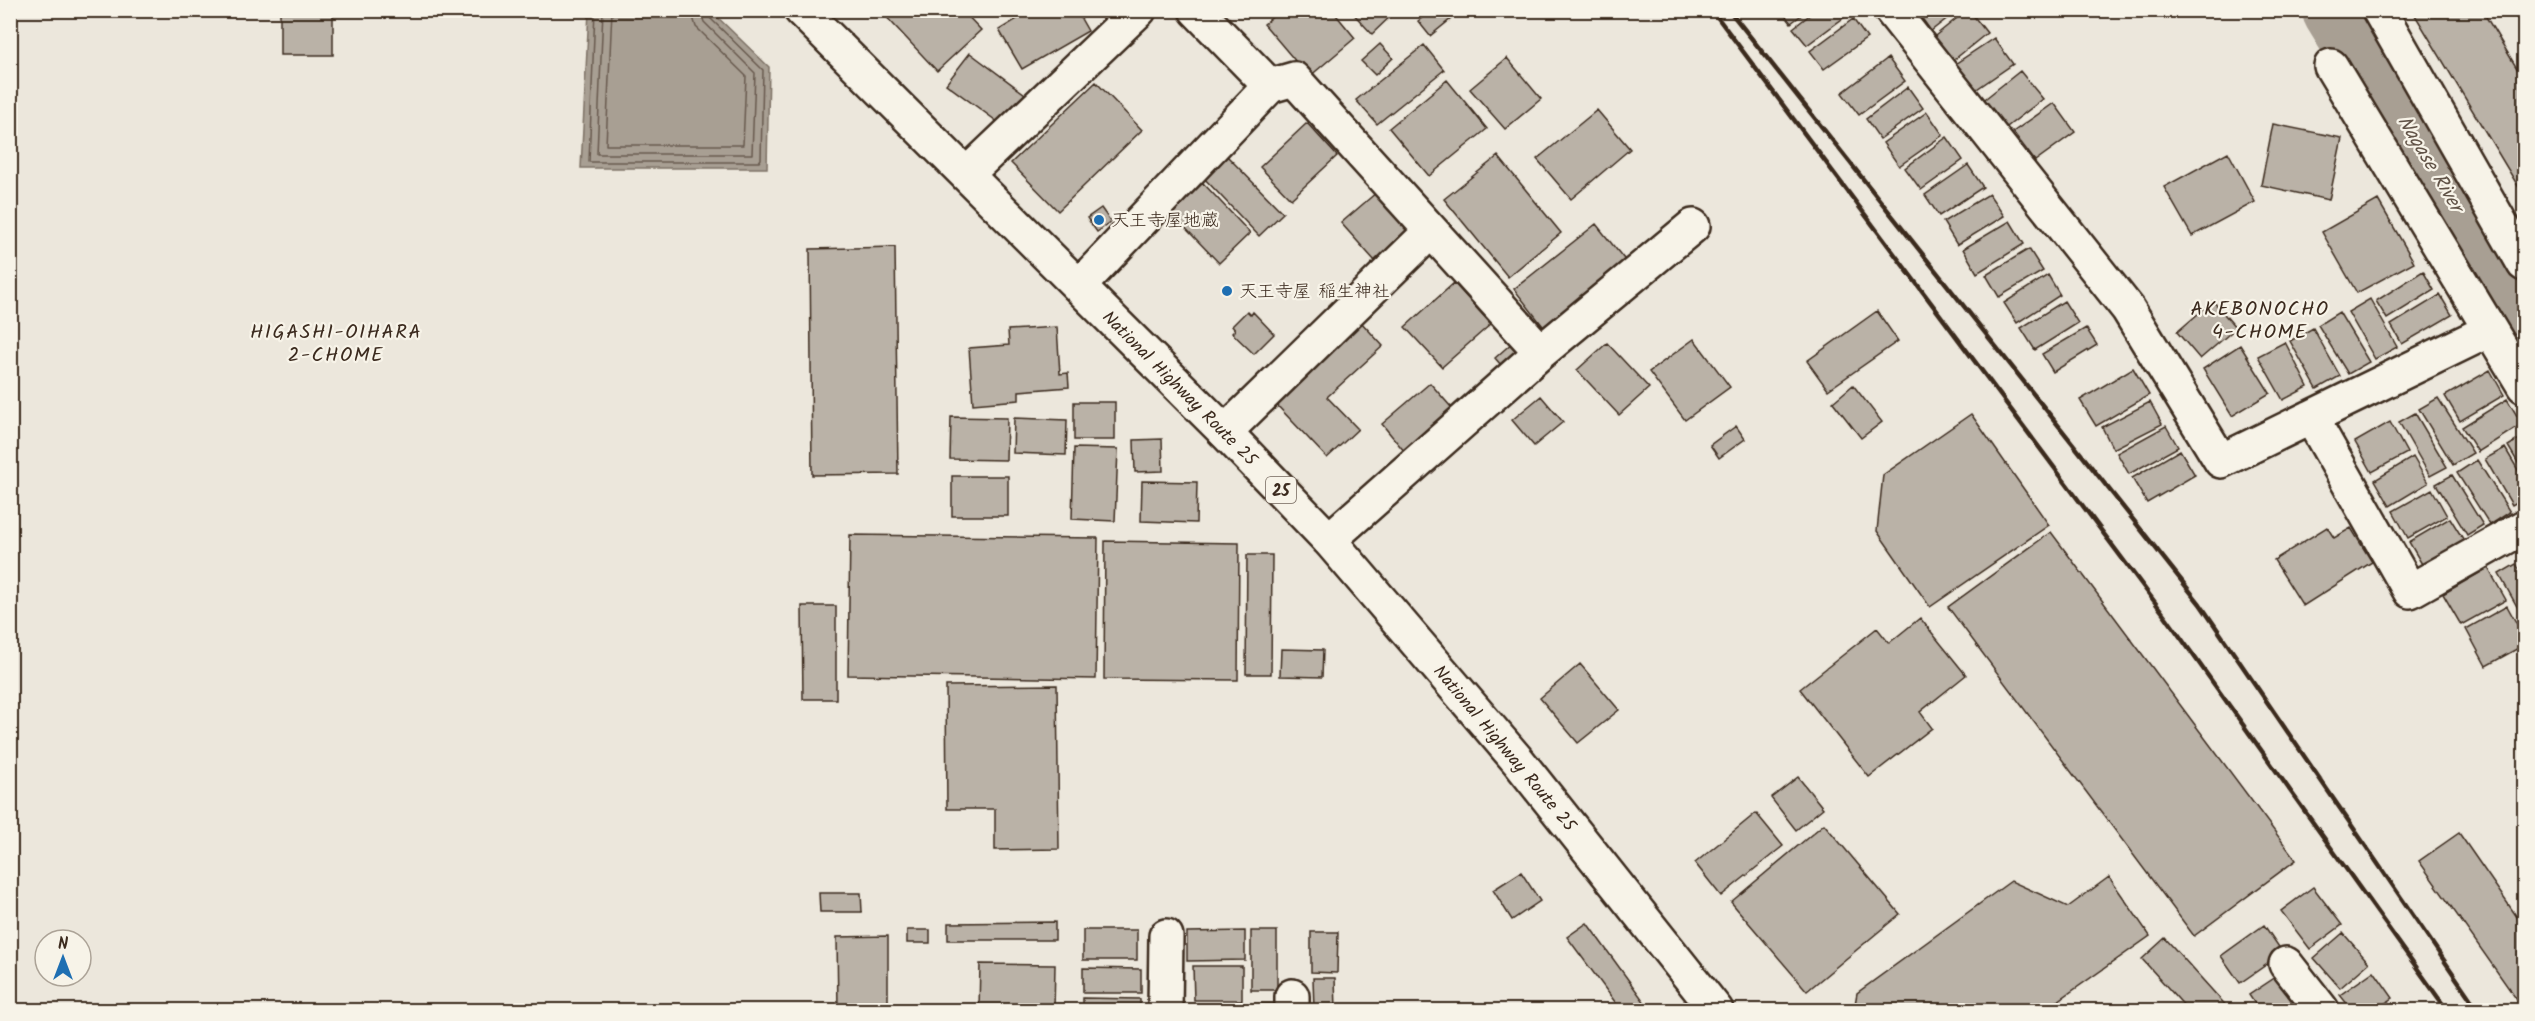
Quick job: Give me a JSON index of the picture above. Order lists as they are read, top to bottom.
{
  "streets": {
    "main road": ["National Highway Route 25", "25"]
  },
  "districts": ["AKEBONOCHO 4-CHOME", "HIGASHI-OIHARA 2-CHOME"],
  "water": ["Nagase River"],
  "places": ["天王寺屋地蔵", "天王寺屋 稲生神社"],
  "north": "top"
}
